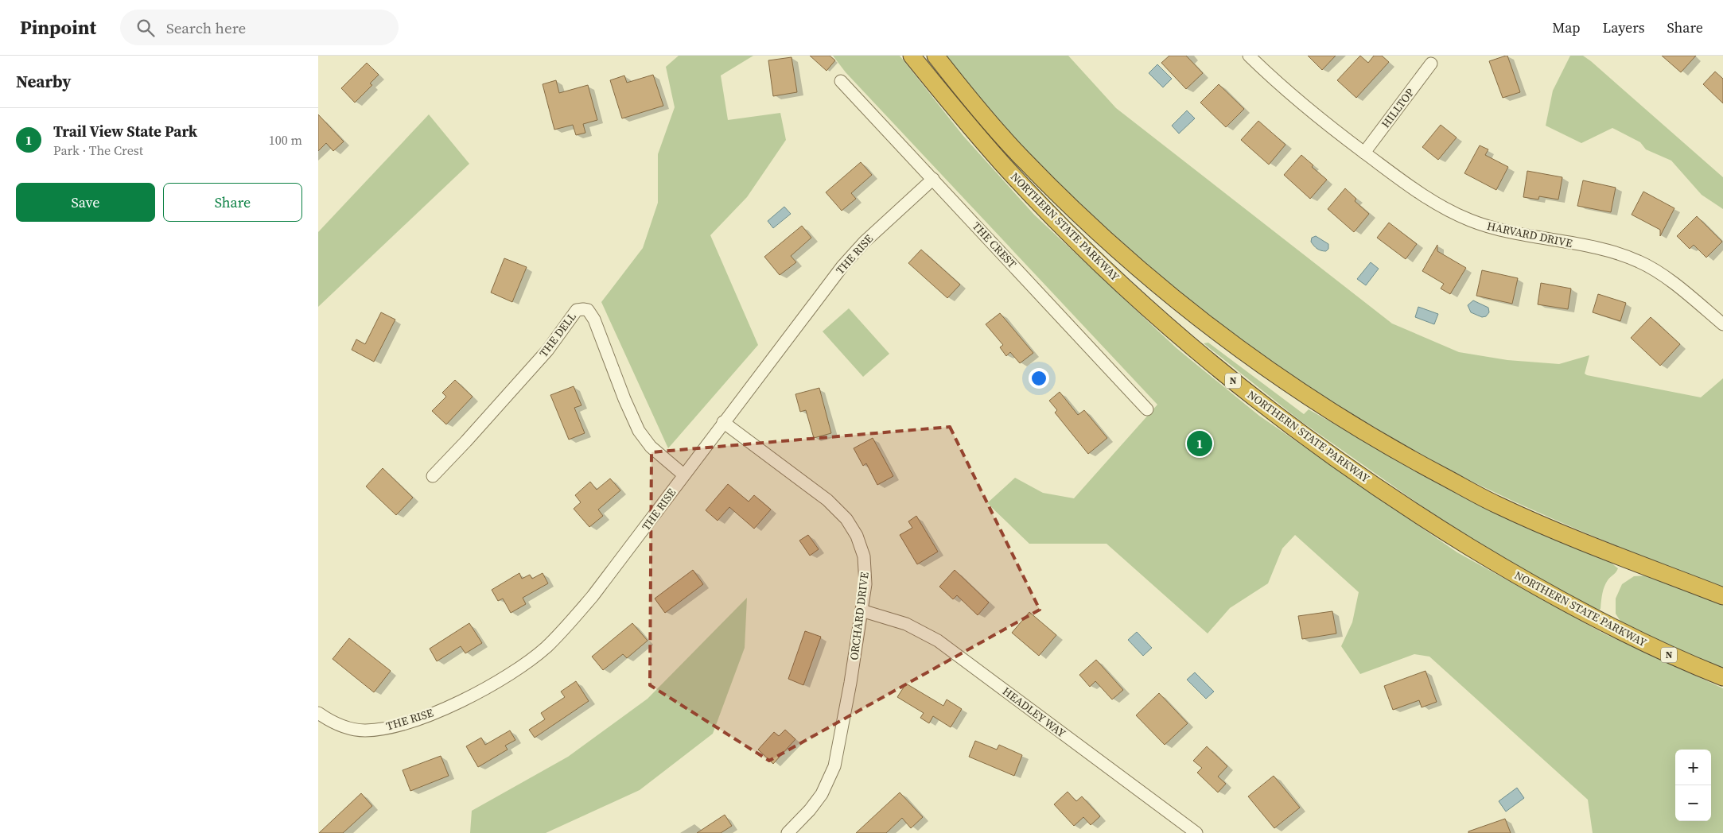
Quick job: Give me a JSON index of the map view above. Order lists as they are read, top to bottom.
{
  "streets": {
    "highway": ["NORTHERN STATE PARKWAY", "N"],
    "street": [
      "HILLTOP",
      "HARVARD DRIVE",
      "THE CREST",
      "THE RISE",
      "THE DELL",
      "ORCHARD DRIVE",
      "HEADLEY WAY"
    ]
  },
  "crossings": [
    ["HILLTOP", "HARVARD DRIVE"],
    ["THE CREST", "THE RISE"],
    ["THE RISE", "THE DELL"],
    ["THE RISE", "ORCHARD DRIVE"],
    ["ORCHARD DRIVE", "HEADLEY WAY"]
  ],
  "page": {
    "header": "Pinpoint",
    "search": "Search here",
    "nav": ["Map", "Layers", "Share"],
    "heading": "Nearby",
    "list": [
      {
        "mark": "1",
        "name": "Trail View State Park",
        "note": "Park · The Crest",
        "value": "100 m"
      }
    ],
    "buttons": ["Save", "Share"],
    "pins": "1",
    "map_buttons": ["+", "−"]
  }
}
